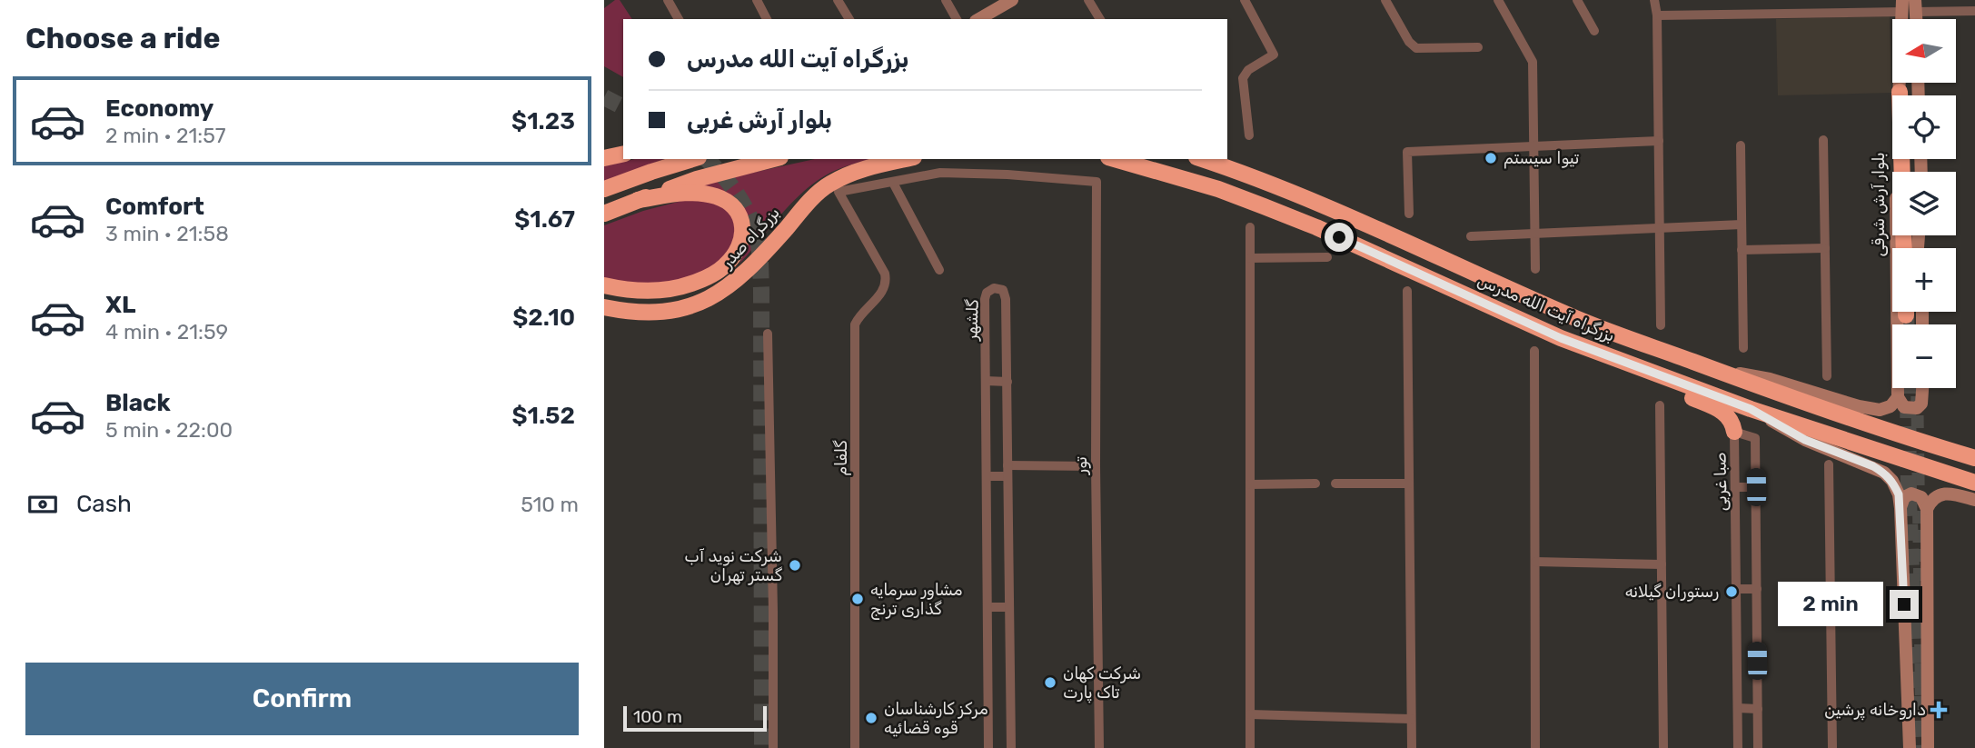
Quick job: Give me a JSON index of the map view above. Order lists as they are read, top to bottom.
{
  "streets": {
    "highway": ["بزرگراه صدر", "بزرگراه آیت الله مدرس"],
    "main road": ["بلوار آرش شرقی"],
    "street": [
      "گلشهر",
      "گلفام",
      "تور",
      "صبا غربی"
    ]
  },
  "crossings": [
    ["گلفام", "تور"]
  ],
  "places": {
    "other": [
      "تیوا سیستم",
      "شرکت نوید آب گستر تهران",
      "رستوران گیلانه",
      "مشاور سرمایه گذاری ترنج",
      "شرکت کهان تاک پارت",
      "مرکز کارشناسان قوه قضائیه"
    ],
    "health": ["داروخانه پرشین"]
  },
  "scale_bar": "100 m",
  "north": "left",
  "page": {
    "heading": "Choose a ride",
    "map_buttons": ["+", "−"],
    "banner": ["بزرگراه آیت الله مدرس", "بلوار آرش غربی"],
    "list": [
      {
        "name": "Economy",
        "note": "2 min · 21:57",
        "value": "$1.23"
      },
      {
        "name": "Comfort",
        "note": "3 min · 21:58",
        "value": "$1.67"
      },
      {
        "name": "XL",
        "note": "4 min · 21:59",
        "value": "$2.10"
      },
      {
        "name": "Black",
        "note": "5 min · 22:00",
        "value": "$1.52"
      }
    ],
    "pay": ["Cash", "510 m"],
    "bubble": "2 min",
    "buttons": "Confirm",
    "scale": "100 m"
  }
}
